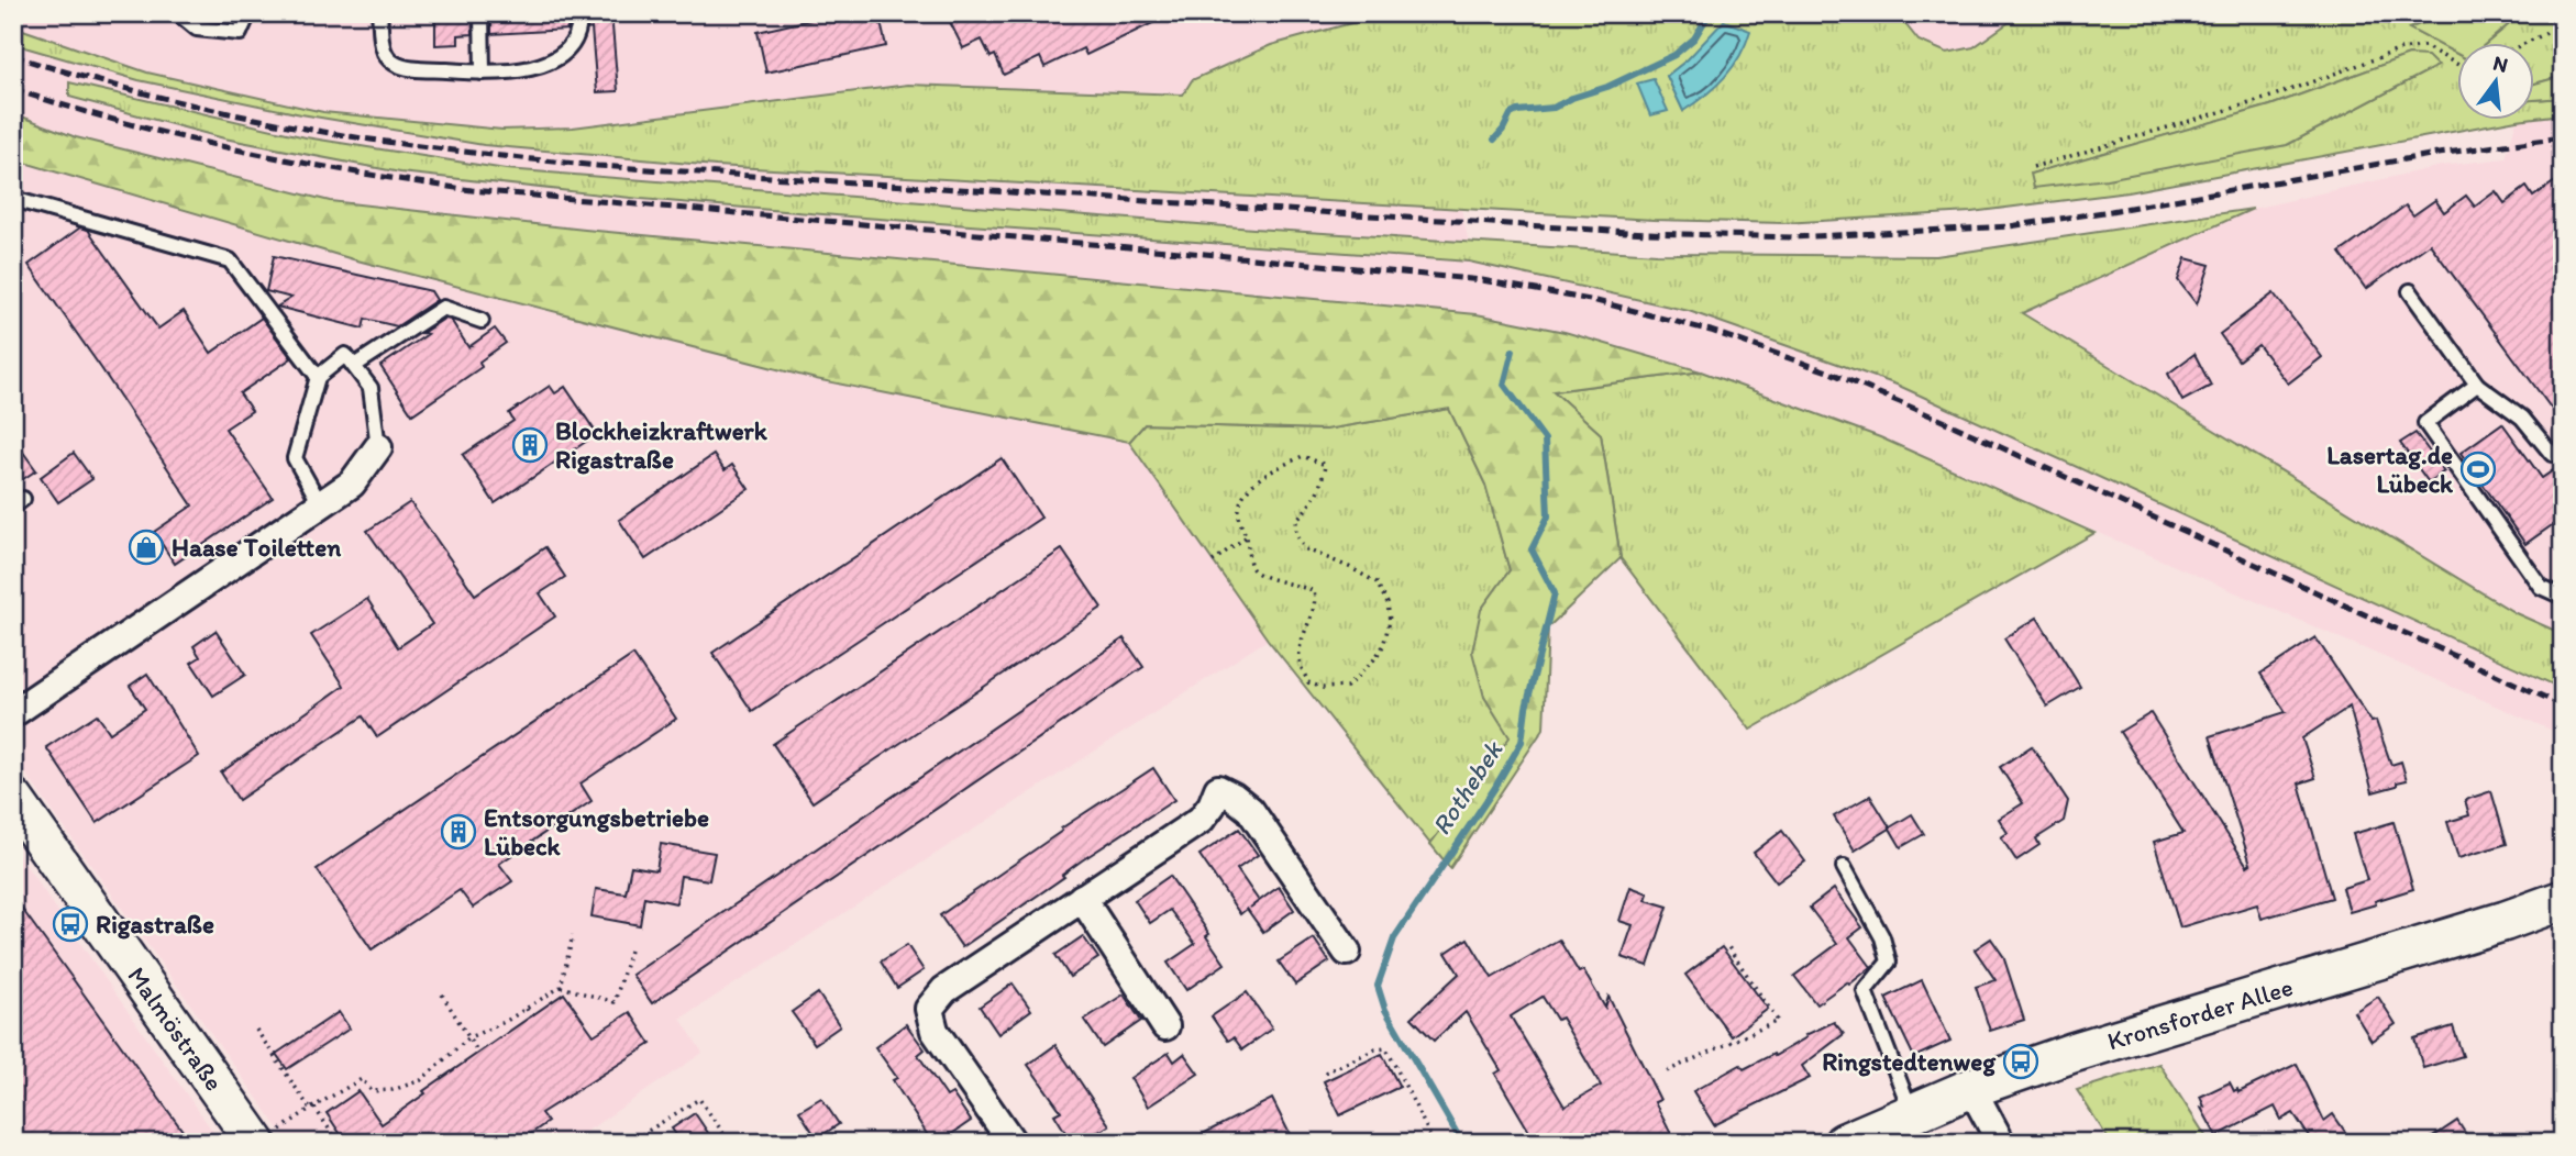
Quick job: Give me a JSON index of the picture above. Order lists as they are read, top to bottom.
{
  "streets": {
    "main road": ["Kronsforder Allee", "Malmöstraße"]
  },
  "water": ["Rothebek"],
  "places": {
    "building": ["Blockheizkraftwerk Rigastraße", "Entsorgungsbetriebe Lübeck"],
    "sports": ["Lasertag.de Lübeck"],
    "shop": ["Haase Toiletten"],
    "bus stop": ["Rigastraße", "Ringstedtenweg"]
  },
  "north": "top"
}
